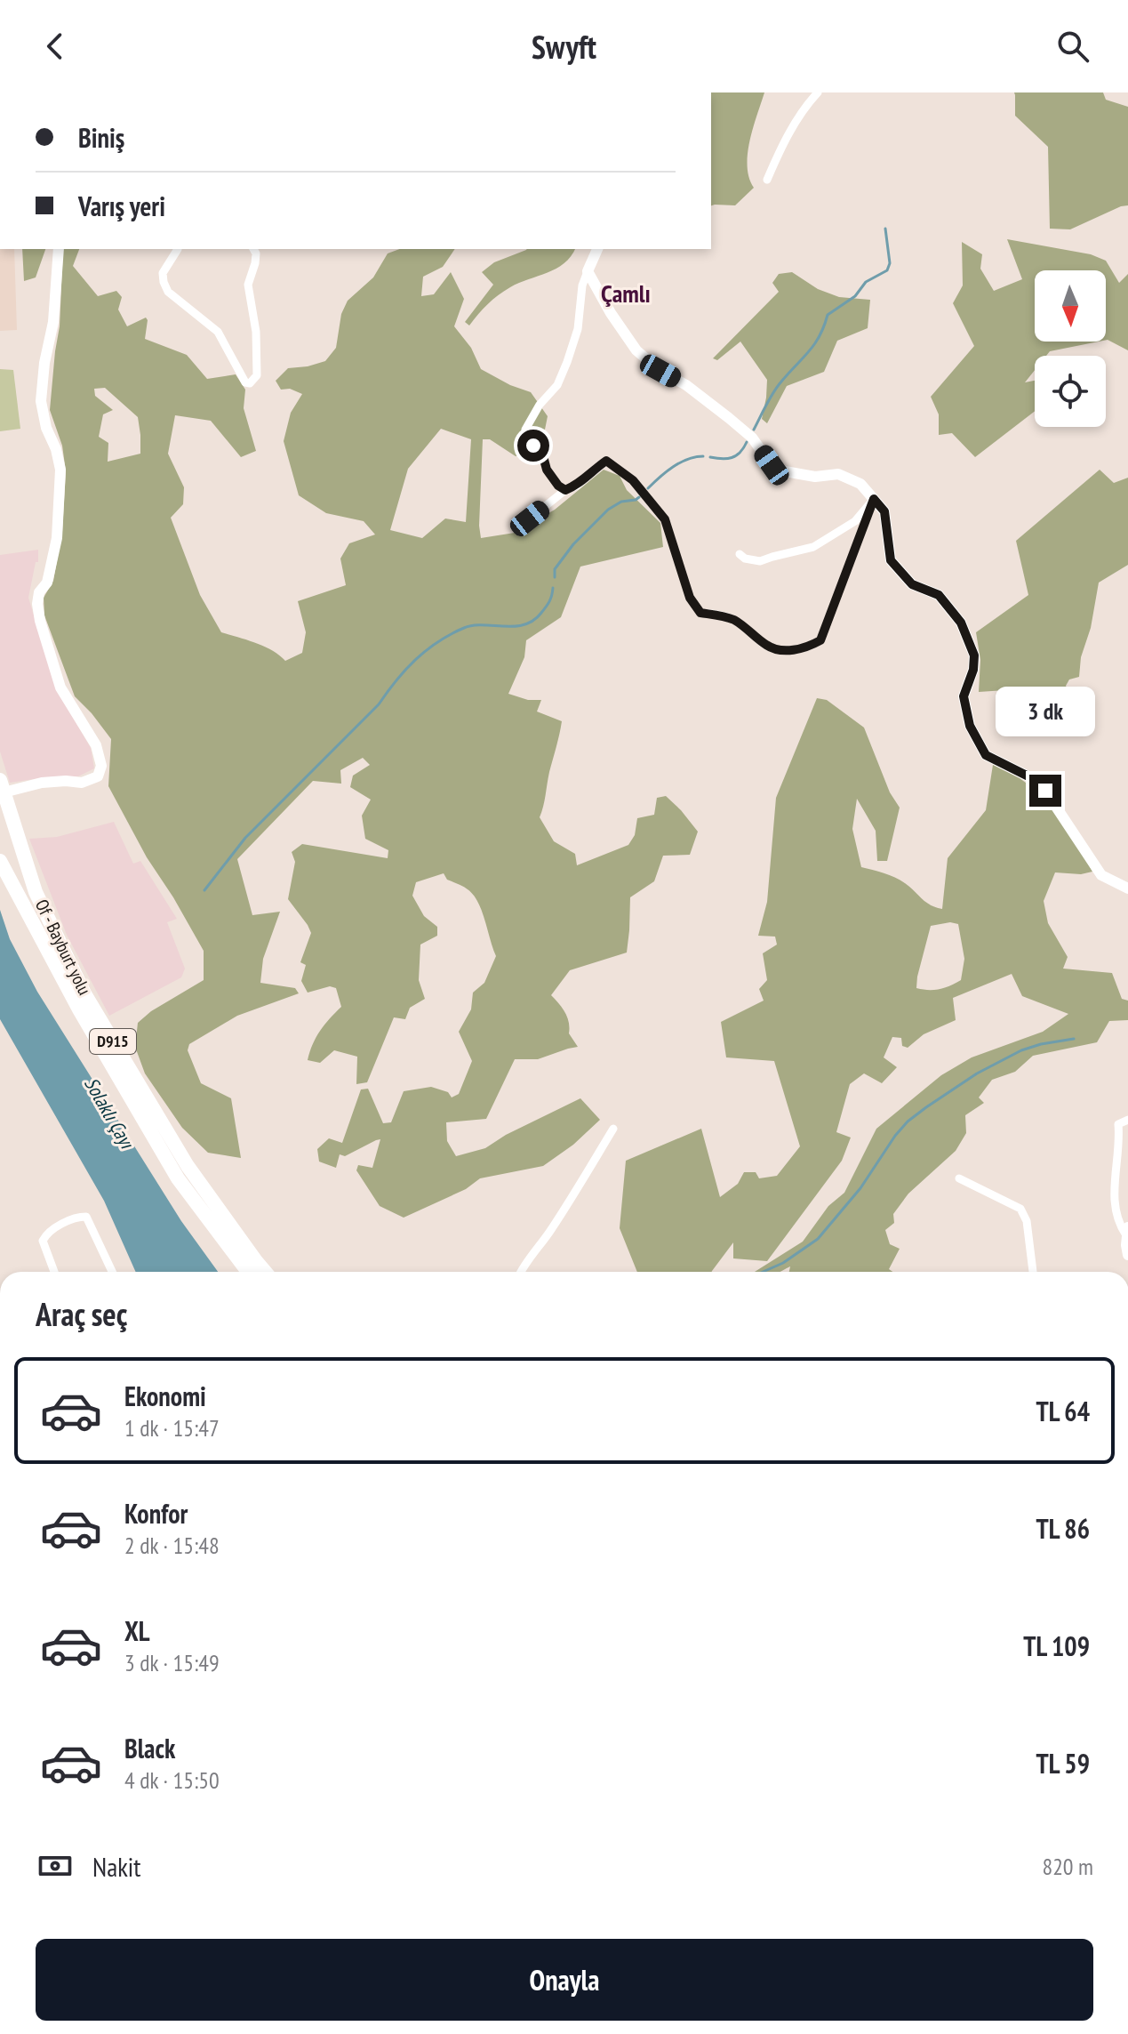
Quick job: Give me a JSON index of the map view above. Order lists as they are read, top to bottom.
{
  "streets": {
    "highway": ["Of - Bayburt yolu", "D915"]
  },
  "districts": ["Çamlı"],
  "water": ["Solaklı Çayı"],
  "north": "bottom",
  "page": {
    "header": "Swyft",
    "banner": ["Biniş", "Varış yeri"],
    "bubble": "3 dk",
    "heading": "Araç seç",
    "list": [
      {
        "name": "Ekonomi",
        "note": "1 dk · 15:47",
        "value": "TL 64"
      },
      {
        "name": "Konfor",
        "note": "2 dk · 15:48",
        "value": "TL 86"
      },
      {
        "name": "XL",
        "note": "3 dk · 15:49",
        "value": "TL 109"
      },
      {
        "name": "Black",
        "note": "4 dk · 15:50",
        "value": "TL 59"
      }
    ],
    "pay": ["Nakit", "820 m"],
    "buttons": "Onayla"
  }
}
